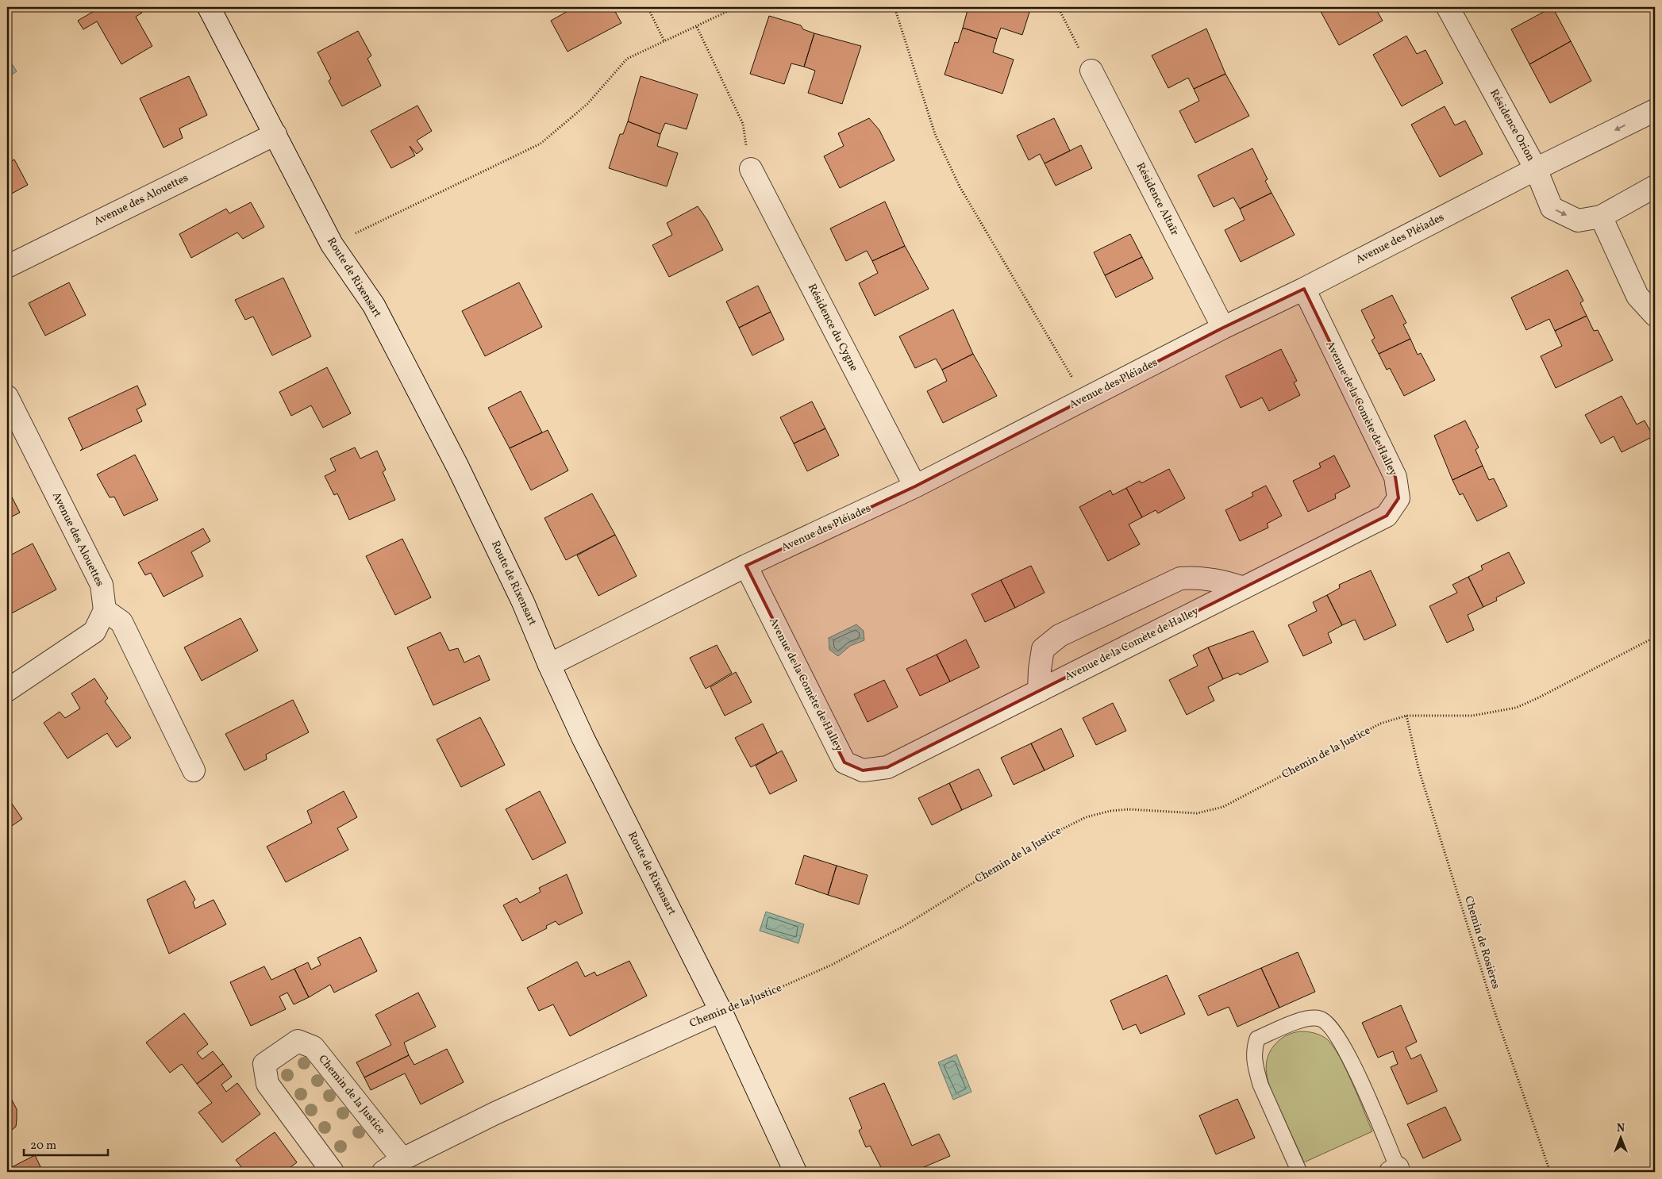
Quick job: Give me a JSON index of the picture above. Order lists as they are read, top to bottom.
{
  "streets": {
    "street": [
      "Résidence Orion",
      "Résidence Altaïr",
      "Avenue des Alouettes",
      "Avenue des Pléiades",
      "Route de Rixensart",
      "Résidence du Cygne",
      "Avenue de la Comète de Halley",
      "Chemin de la Justice"
    ],
    "path": ["Chemin de Rosières"]
  },
  "crossings": [
    ["Résidence Orion", "Avenue des Pléiades"],
    ["Résidence Altaïr", "Avenue des Pléiades"],
    ["Avenue des Alouettes", "Route de Rixensart"],
    ["Avenue des Pléiades", "Route de Rixensart"],
    ["Avenue des Pléiades", "Résidence du Cygne"],
    ["Avenue des Pléiades", "Avenue de la Comète de Halley"],
    ["Route de Rixensart", "Chemin de la Justice"],
    ["Chemin de la Justice", "Chemin de Rosières"]
  ],
  "scale_bar": "20 m",
  "north": "top"
}
